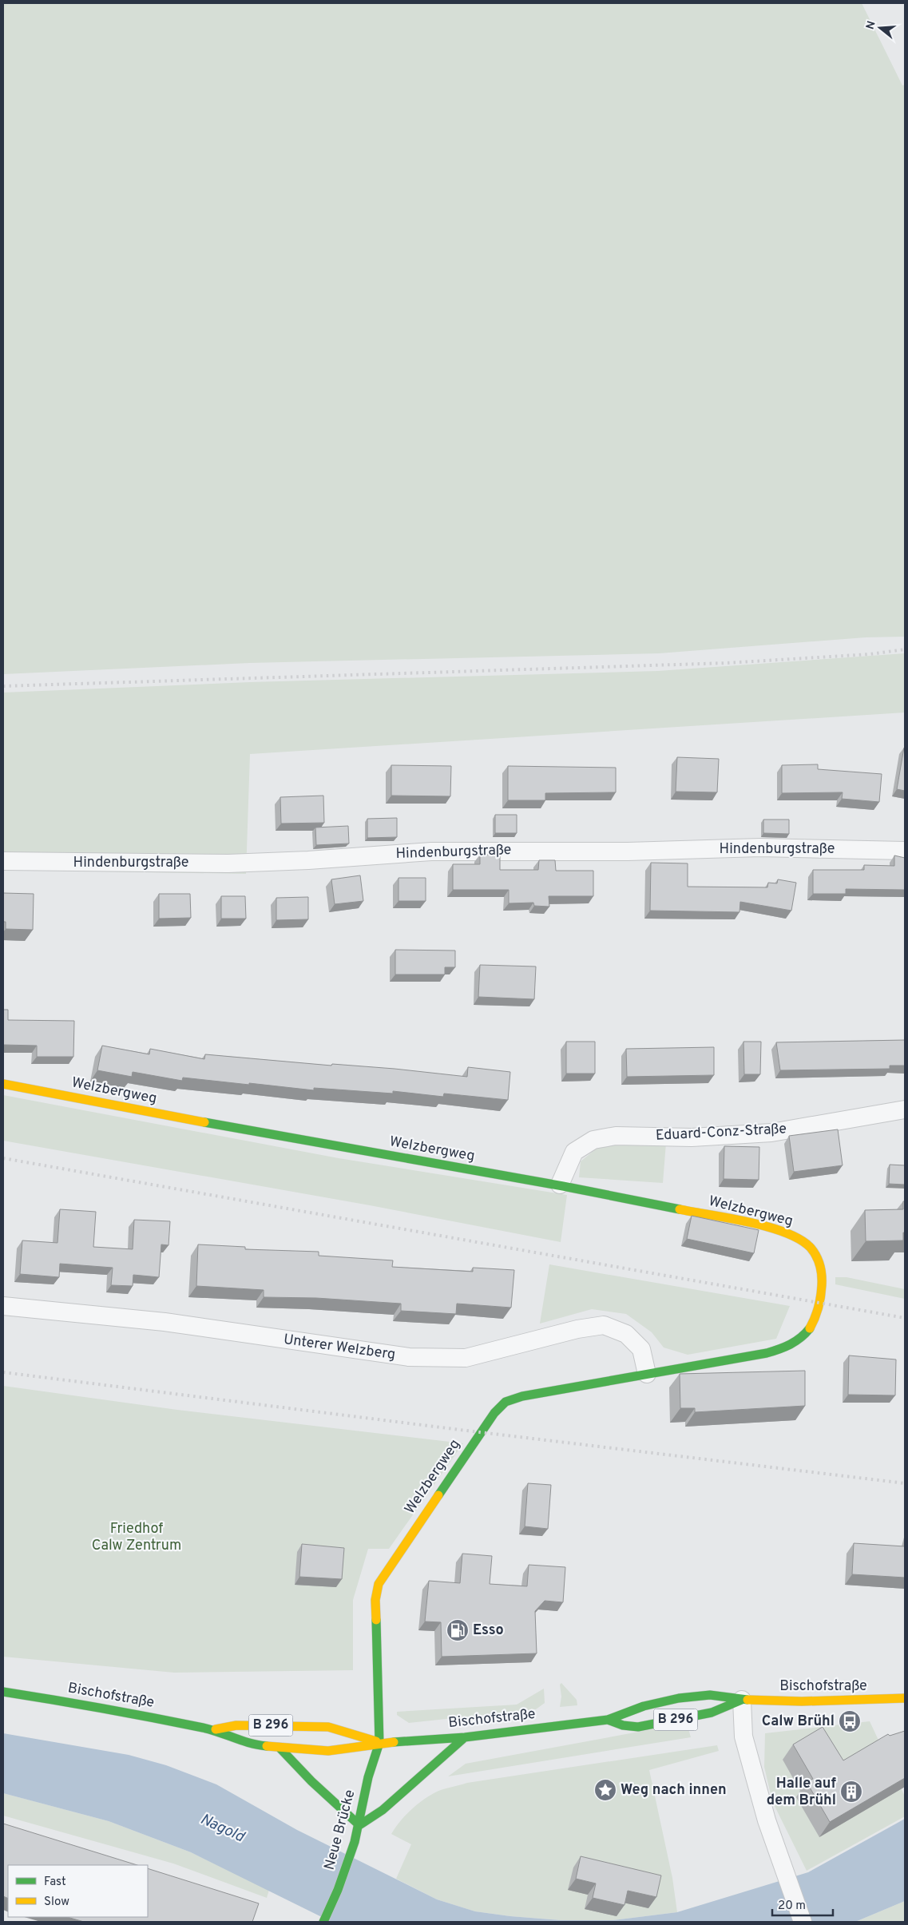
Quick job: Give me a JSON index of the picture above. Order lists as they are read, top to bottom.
{
  "streets": {
    "street": [
      "Hindenburgstraße",
      "Welzbergweg",
      "Eduard-Conz-Straße",
      "Unterer Welzberg",
      "Bischofstraße",
      "B 296",
      "Neue Brücke"
    ]
  },
  "crossings": [
    ["Welzbergweg", "Eduard-Conz-Straße"],
    ["Welzbergweg", "Unterer Welzberg"],
    ["Welzbergweg", "Bischofstraße"],
    ["Welzbergweg", "Neue Brücke"],
    ["Bischofstraße", "Neue Brücke"]
  ],
  "water": ["Nagold"],
  "parks": ["Friedhof Calw Zentrum"],
  "places": {
    "fuel station": ["Esso"],
    "bus stop": ["Calw Brühl"],
    "place": ["Weg nach innen"],
    "building": ["Halle auf dem Brühl"]
  },
  "legend": ["Fast", "Slow"],
  "scale_bar": "20 m",
  "north": "left"
}
